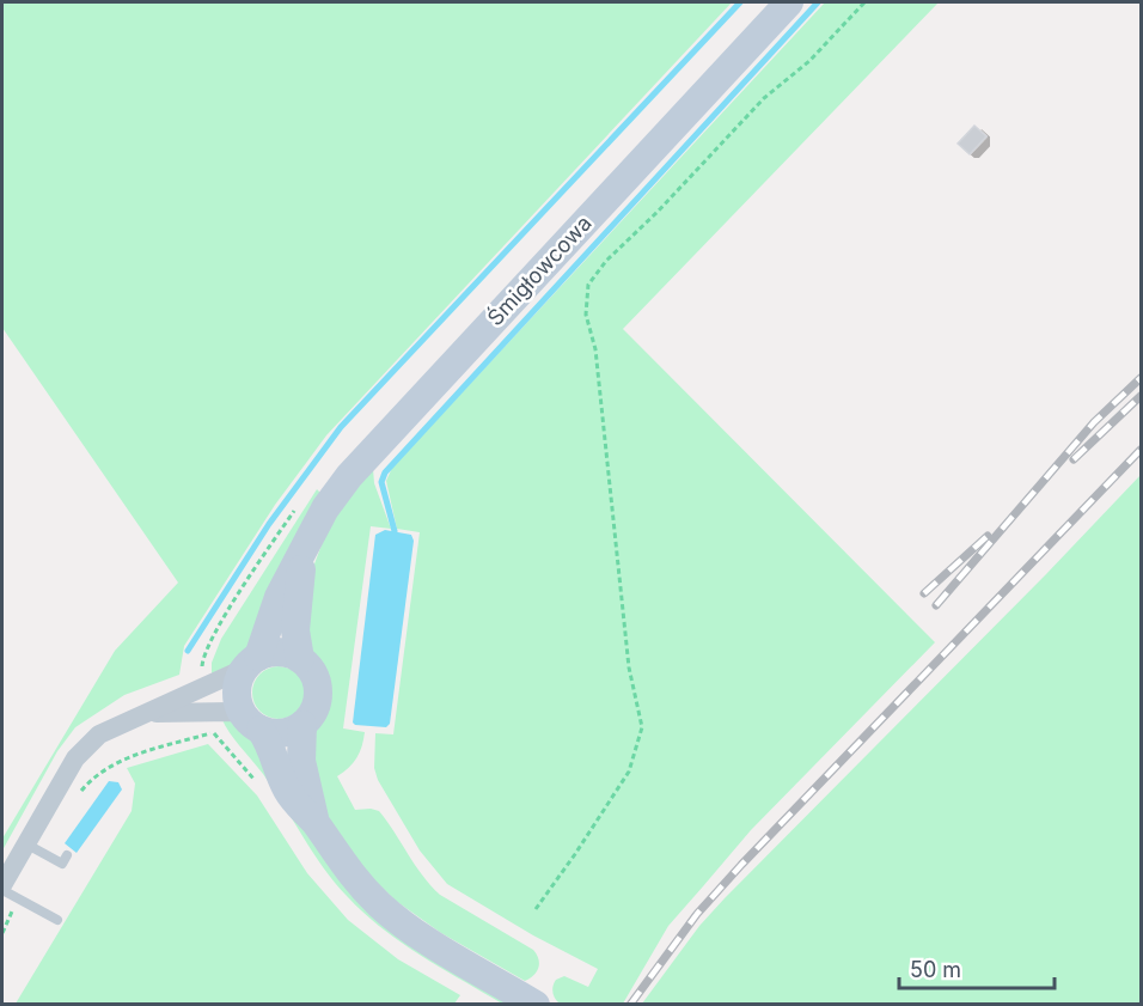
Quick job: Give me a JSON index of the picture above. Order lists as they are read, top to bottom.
{
  "streets": {
    "street": ["Śmigłowcowa"]
  },
  "scale_bar": "50 m"
}
